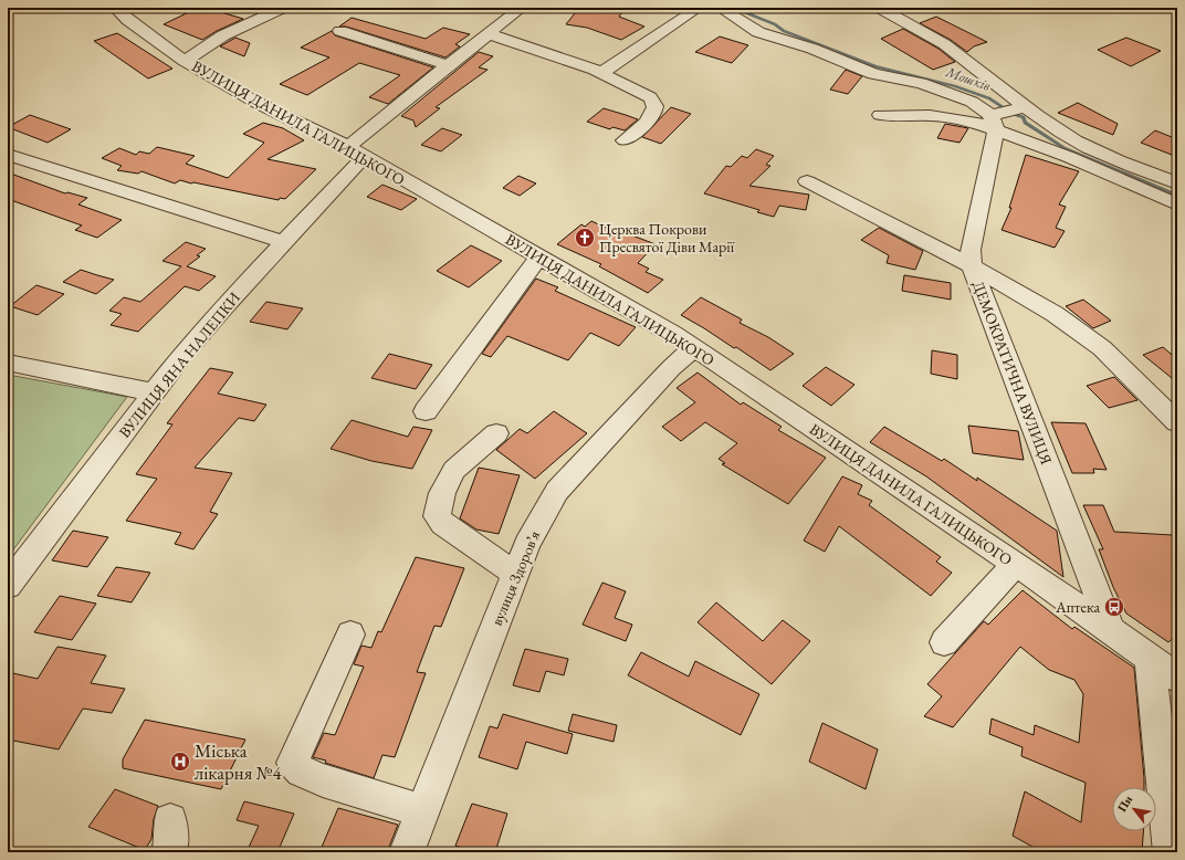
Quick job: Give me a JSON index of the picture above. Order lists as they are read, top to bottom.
{
  "streets": {
    "street": [
      "ВУЛИЦЯ ДАНИЛА ГАЛИЦЬКОГО",
      "ВУЛИЦЯ ЯНА НАЛЕПКИ",
      "ДЕМОКРАТИЧНА ВУЛИЦЯ",
      "вулиця Здоровʼя"
    ]
  },
  "crossings": [
    ["ВУЛИЦЯ ДАНИЛА ГАЛИЦЬКОГО", "ВУЛИЦЯ ЯНА НАЛЕПКИ"],
    ["ВУЛИЦЯ ДАНИЛА ГАЛИЦЬКОГО", "ДЕМОКРАТИЧНА ВУЛИЦЯ"],
    ["ВУЛИЦЯ ДАНИЛА ГАЛИЦЬКОГО", "вулиця Здоровʼя"]
  ],
  "water": ["Мошків"],
  "places": {
    "church": ["Церква Покрови Пресвятої Діви Марії"],
    "bus stop": ["Аптека"],
    "hospital": ["Міська лікарня №4"]
  },
  "north": "top left"
}
